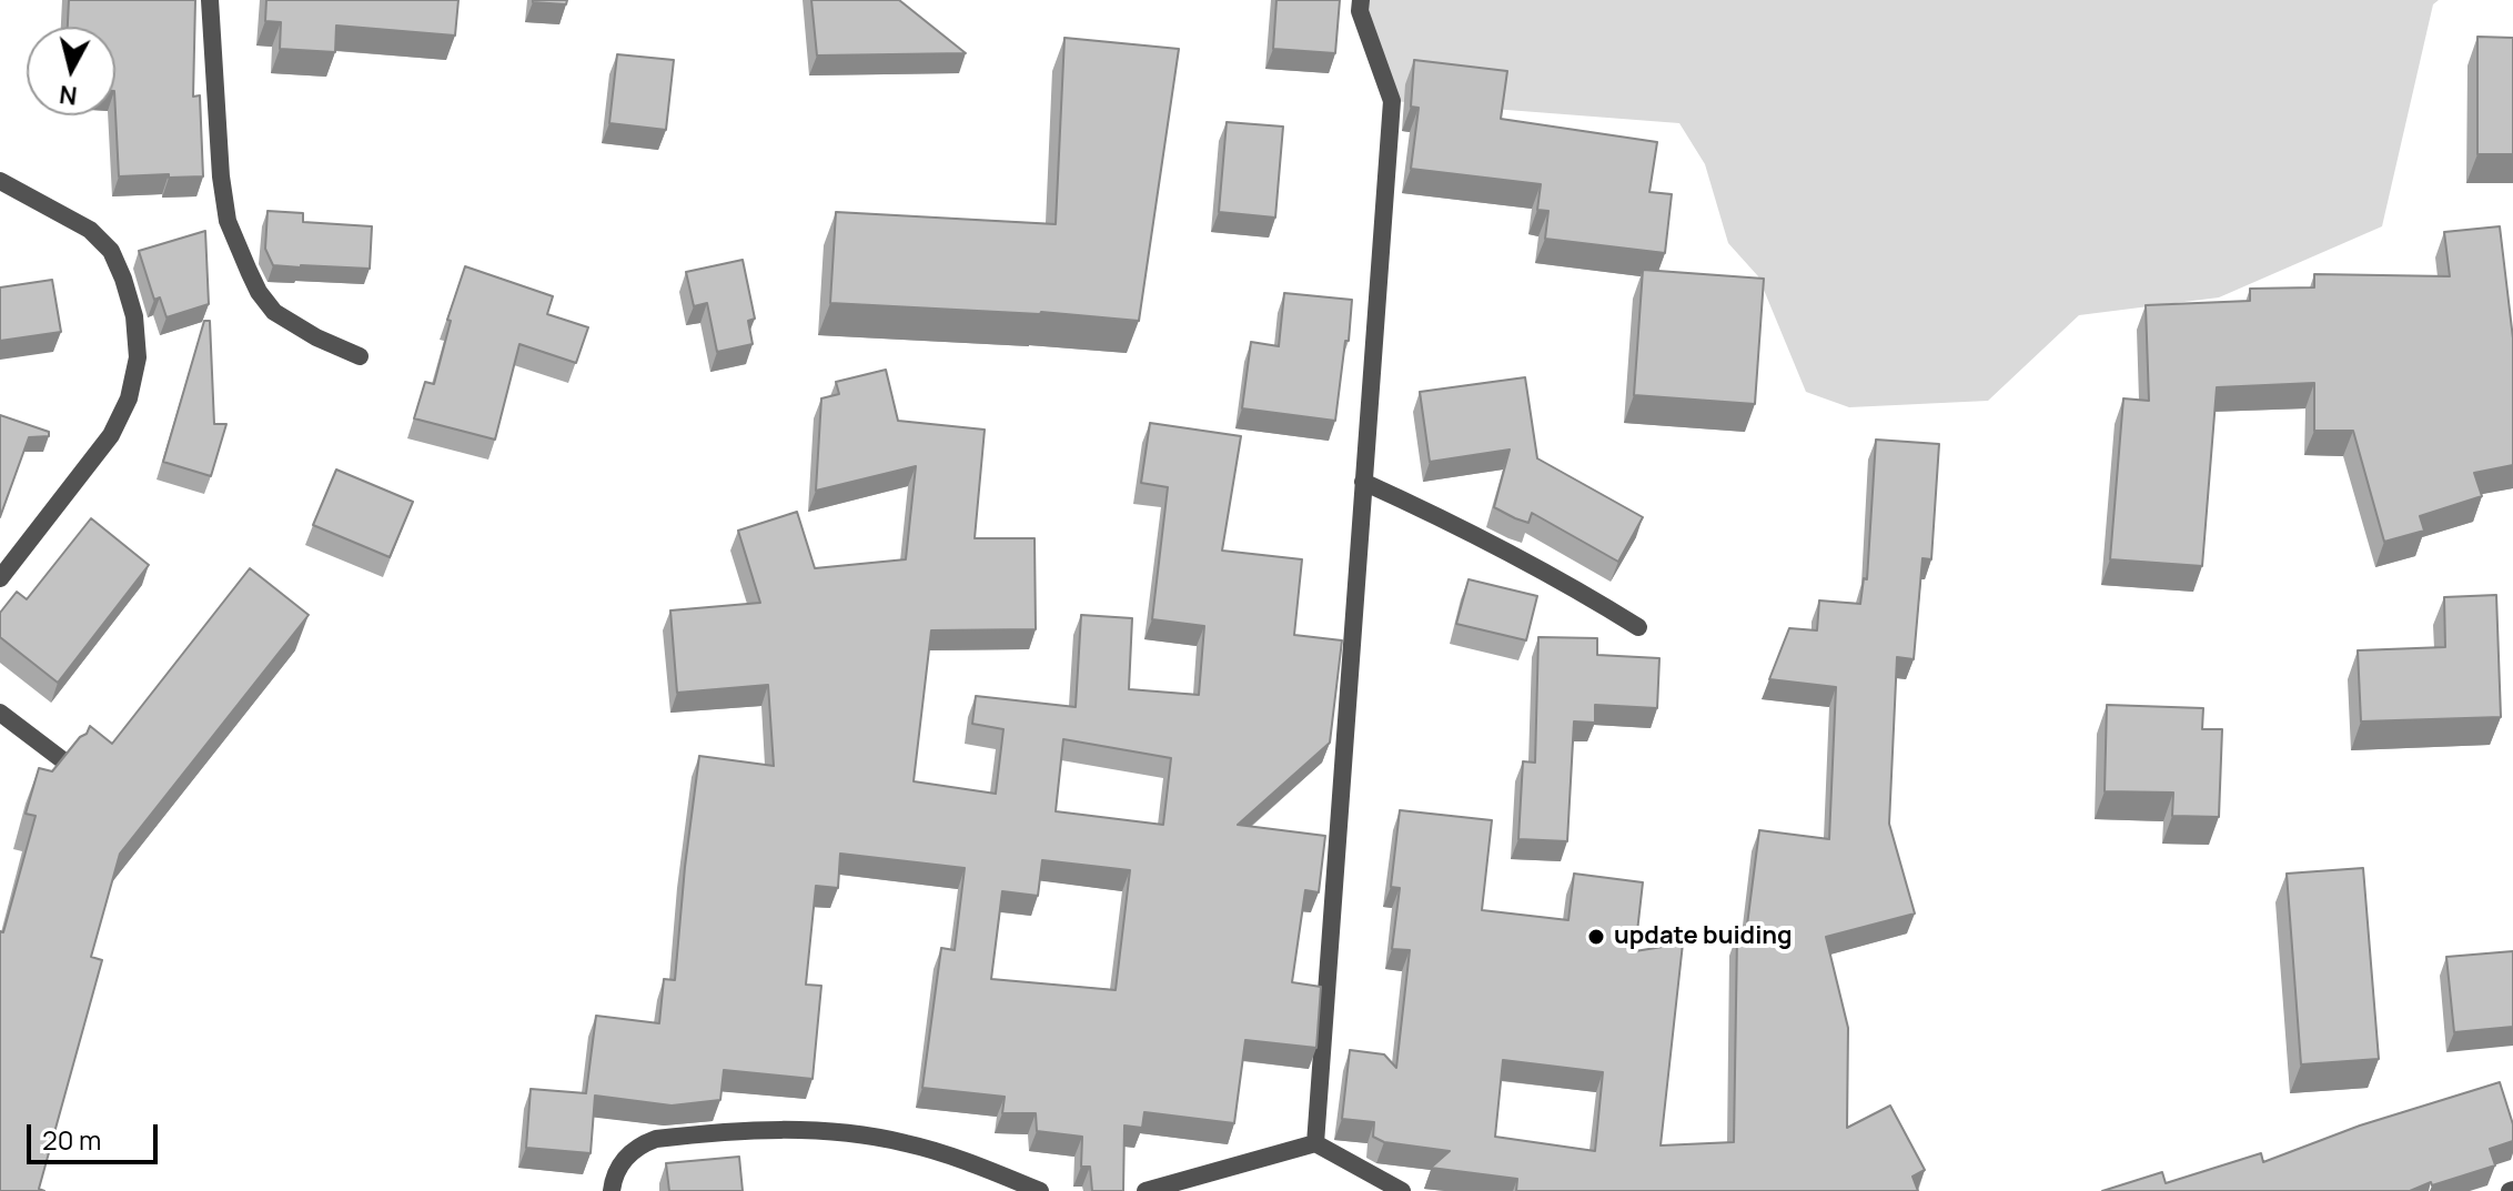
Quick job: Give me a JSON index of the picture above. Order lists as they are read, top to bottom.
{
  "places": ["update buiding"],
  "scale_bar": "20 m",
  "north": "bottom"
}
